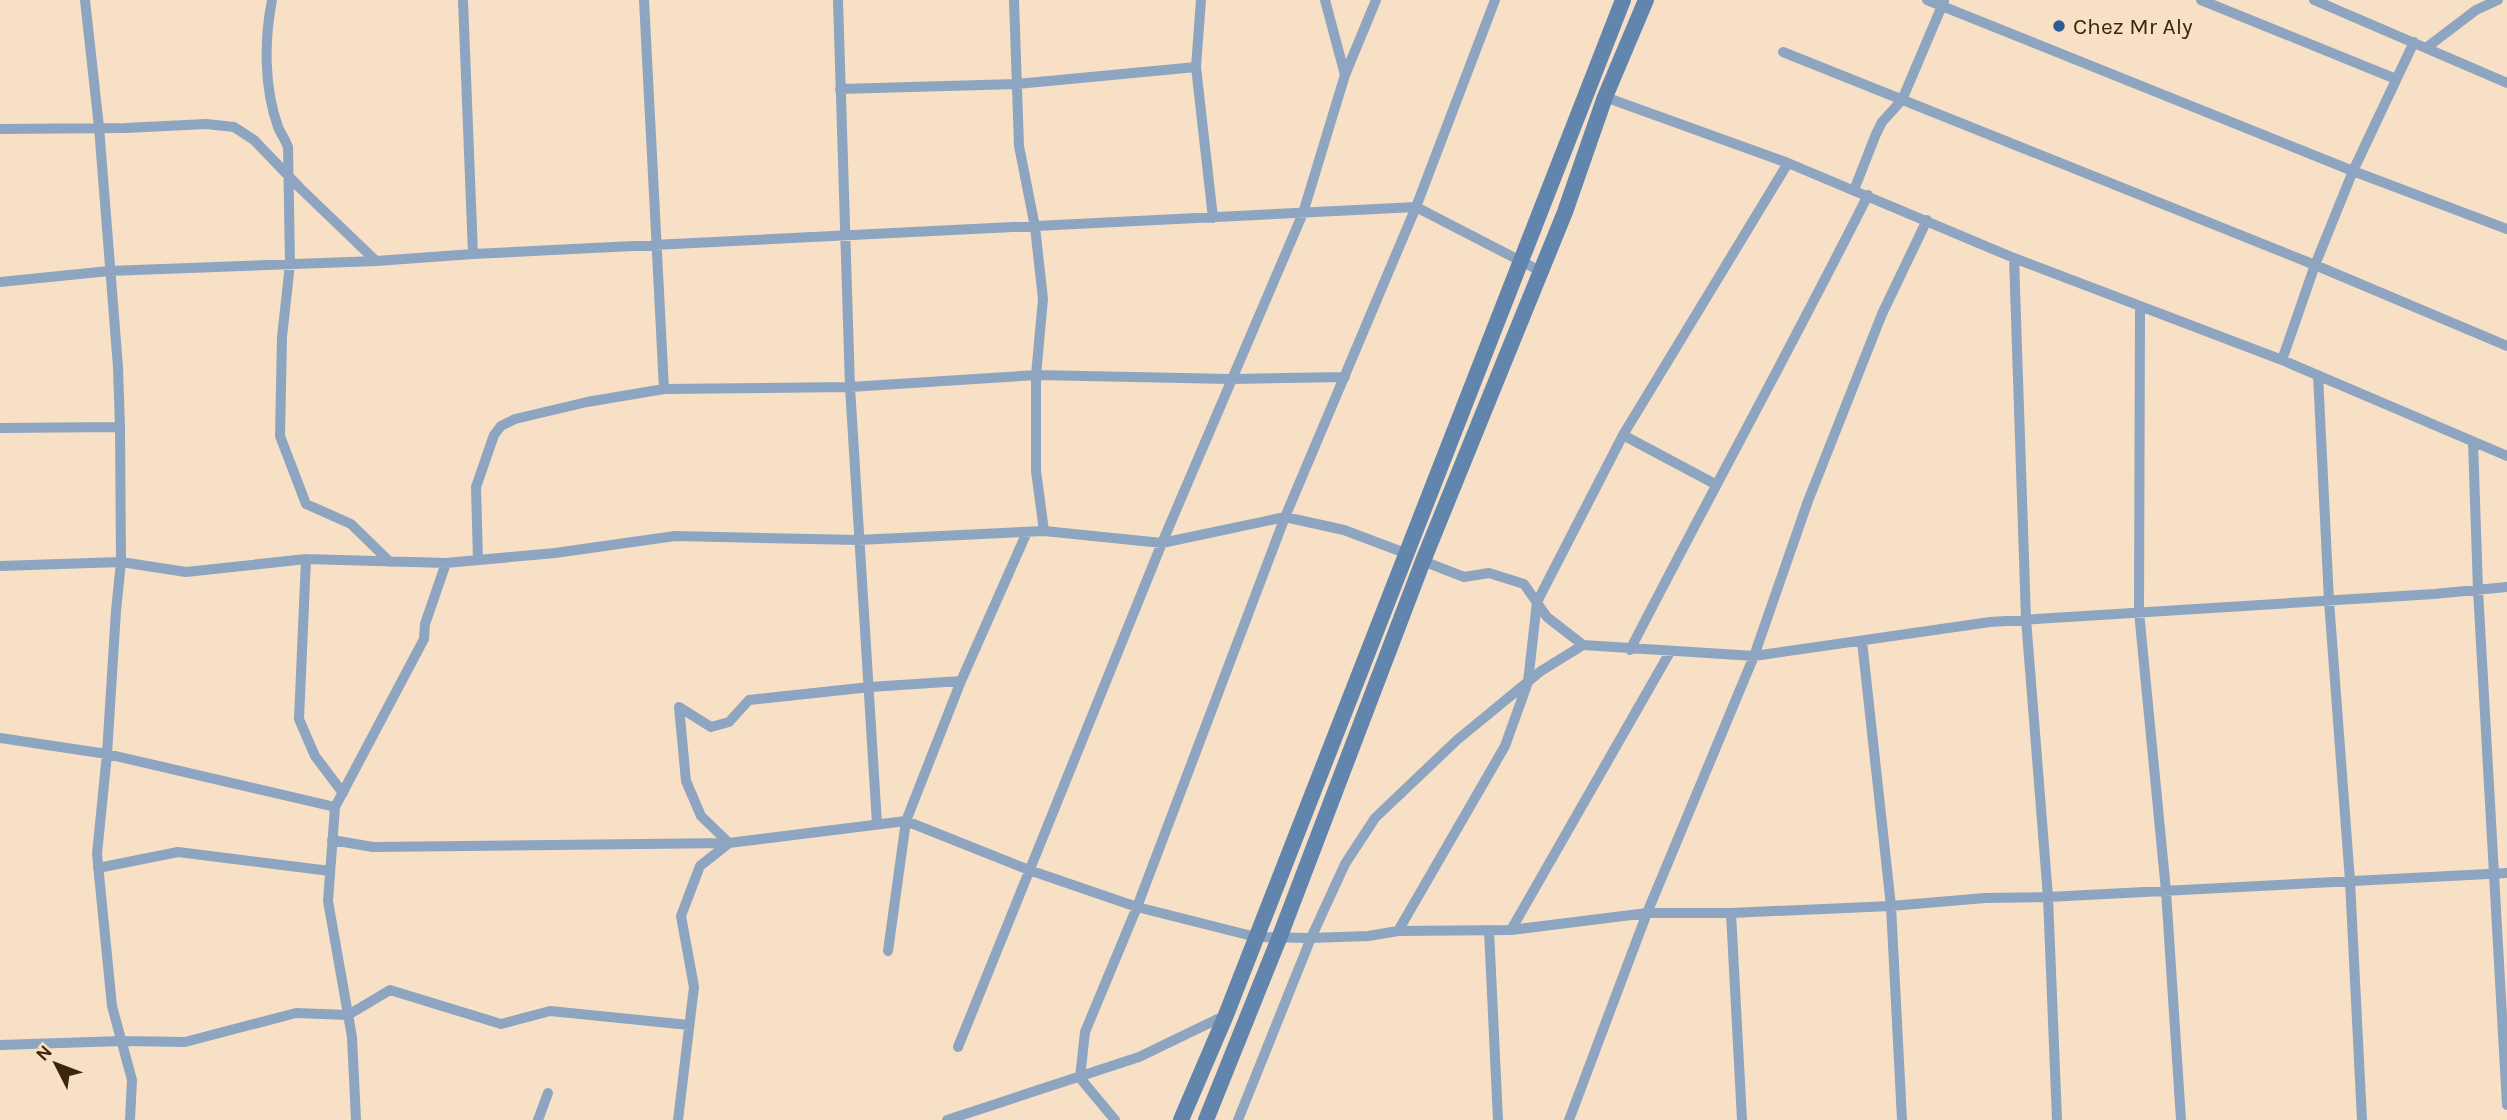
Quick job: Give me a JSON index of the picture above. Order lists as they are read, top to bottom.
{
  "places": ["Chez Mr Aly"],
  "north": "top left"
}
